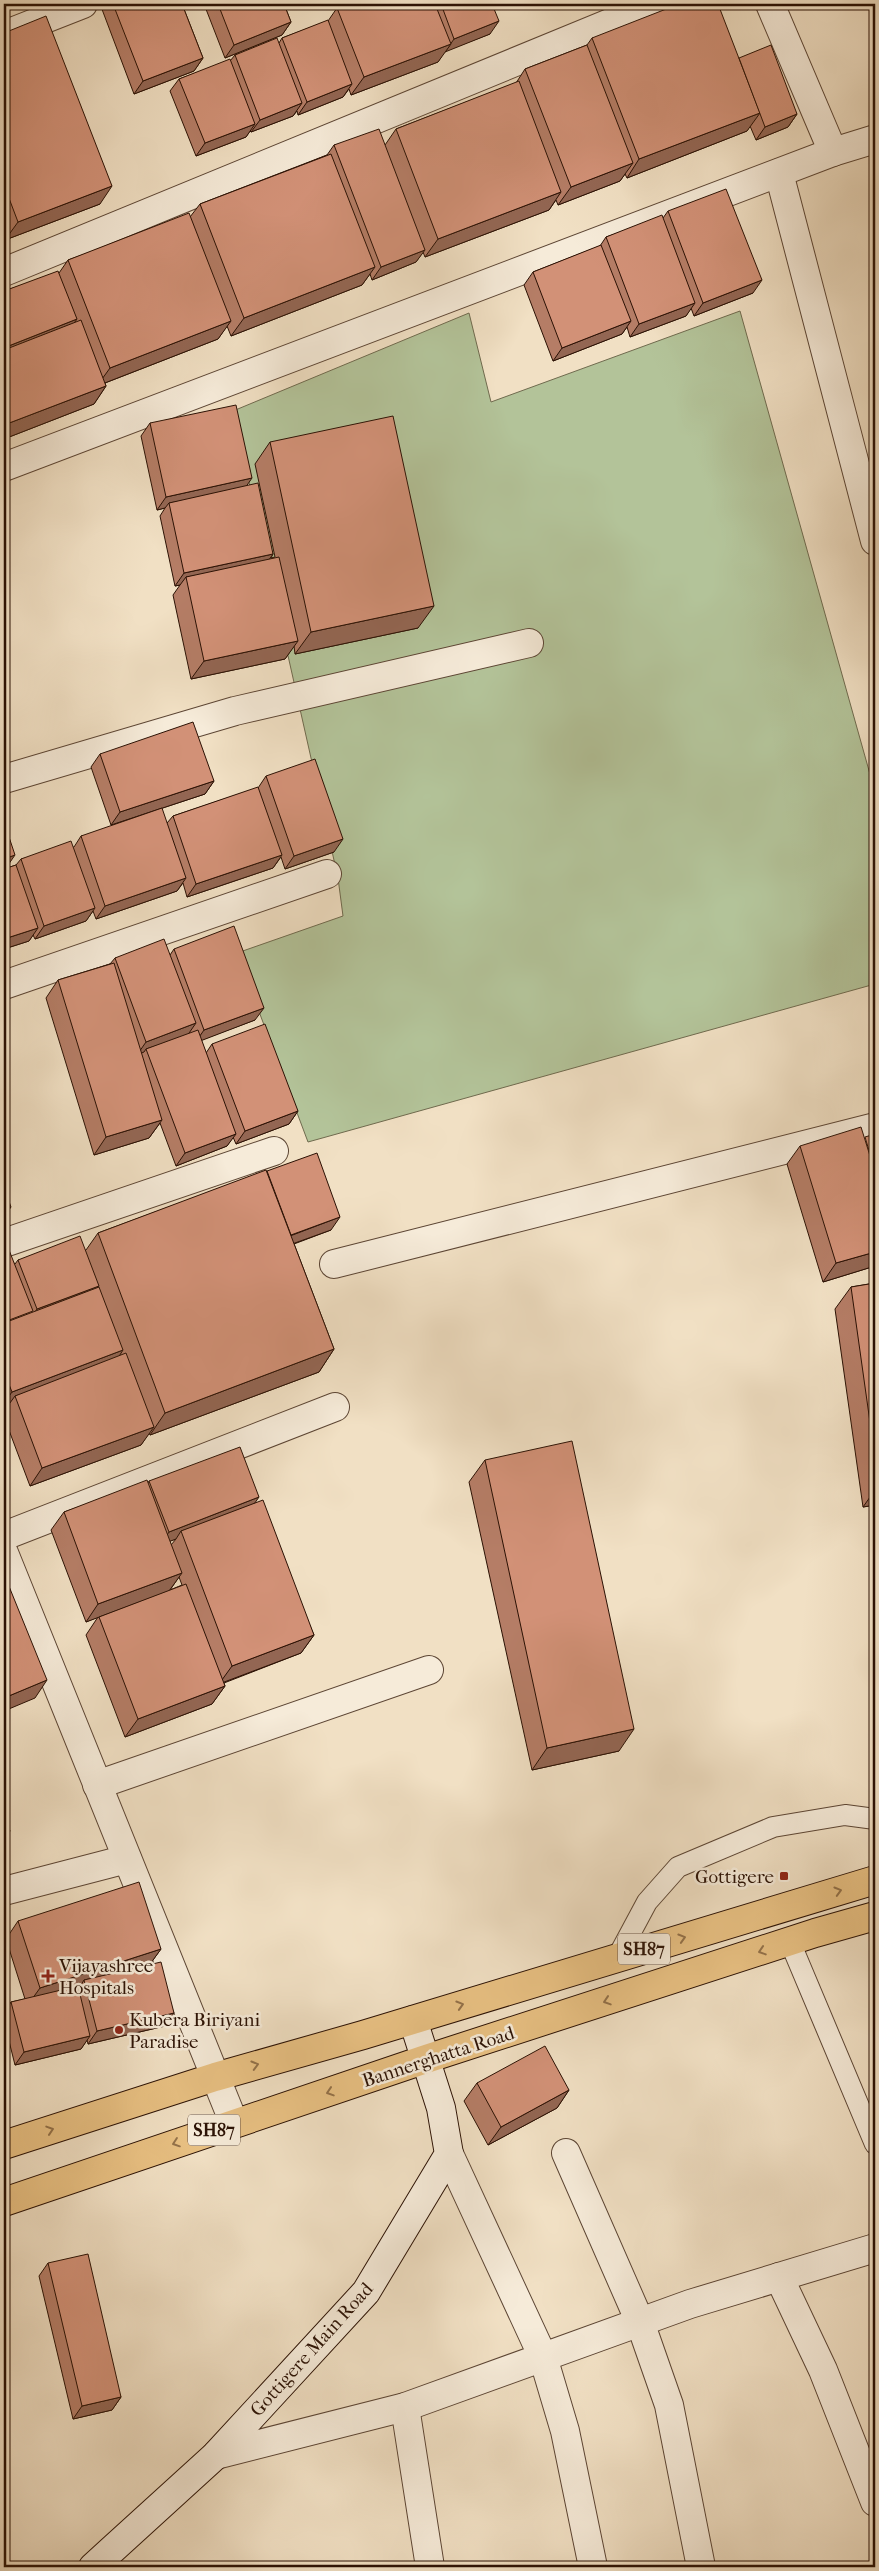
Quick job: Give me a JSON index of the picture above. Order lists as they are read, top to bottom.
{
  "streets": {
    "main road": ["SH87", "Bannerghatta Road"],
    "street": ["Gottigere Main Road"]
  },
  "places": {
    "transit": ["Gottigere"],
    "health": ["Vijayashree Hospitals"],
    "other": ["Kubera Biriyani Paradise"]
  }
}
